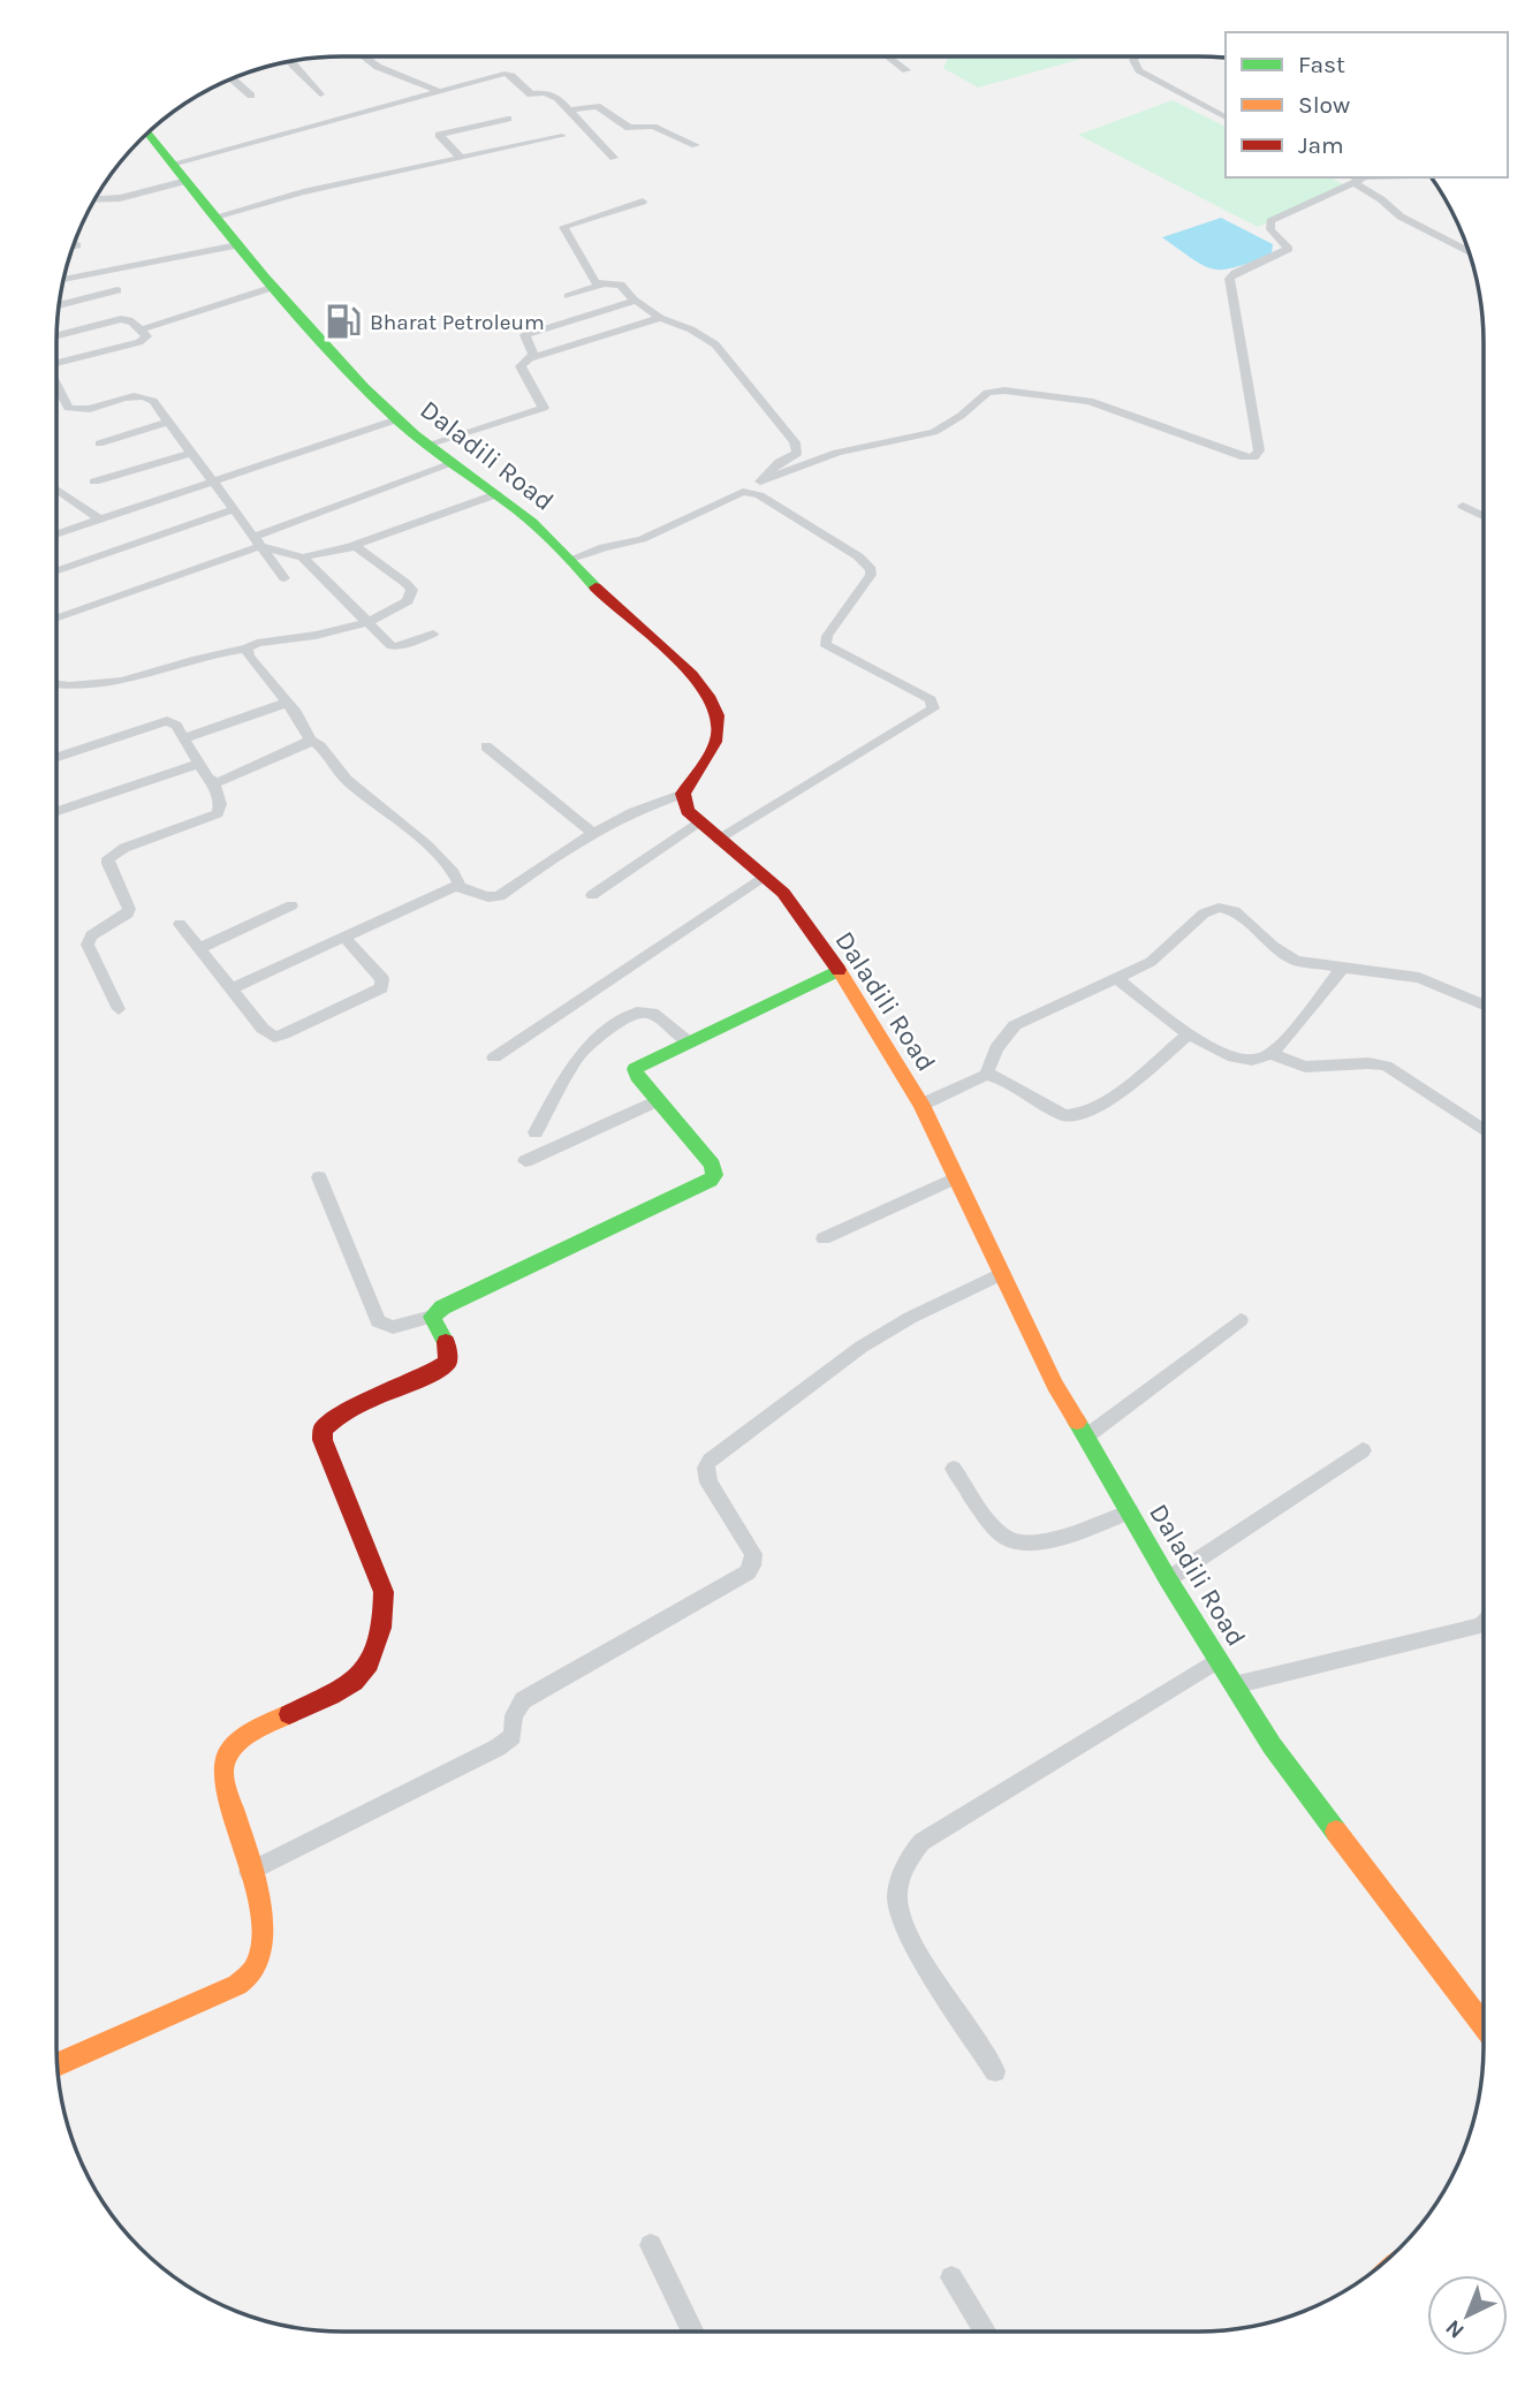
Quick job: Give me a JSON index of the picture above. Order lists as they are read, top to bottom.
{
  "streets": {
    "main road": ["Daladili Road"]
  },
  "places": {
    "fuel station": ["Bharat Petroleum"]
  },
  "legend": ["Fast", "Slow", "Jam"],
  "north": "bottom left"
}
